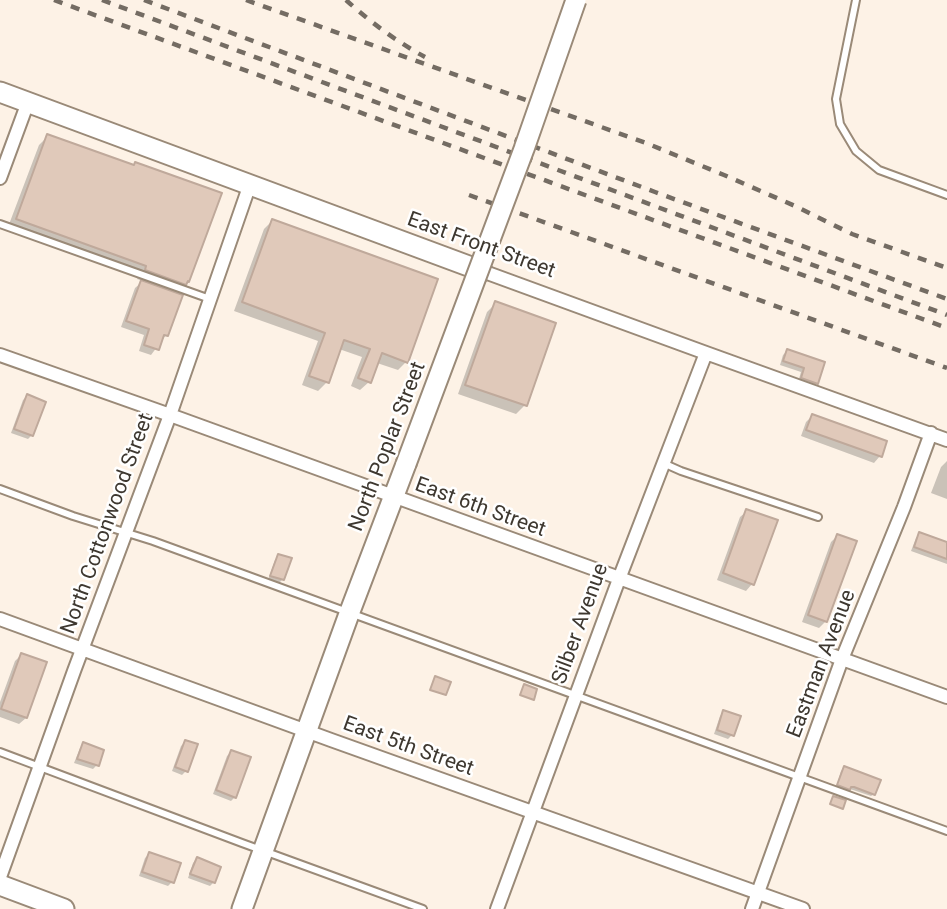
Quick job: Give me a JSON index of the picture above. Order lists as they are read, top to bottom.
{
  "streets": {
    "main road": ["East Front Street", "North Poplar Street"],
    "street": [
      "East 6th Street",
      "North Cottonwood Street",
      "Silber Avenue",
      "Eastman Avenue",
      "East 5th Street"
    ]
  },
  "crossings": [
    ["East Front Street", "North Cottonwood Street"],
    ["East Front Street", "Silber Avenue"],
    ["East Front Street", "Eastman Avenue"],
    ["North Poplar Street", "East 6th Street"],
    ["North Poplar Street", "East 5th Street"],
    ["East 6th Street", "North Cottonwood Street"],
    ["East 6th Street", "Silber Avenue"],
    ["East 6th Street", "Eastman Avenue"],
    ["North Cottonwood Street", "East 5th Street"],
    ["Silber Avenue", "East 5th Street"],
    ["Eastman Avenue", "East 5th Street"]
  ]
}
